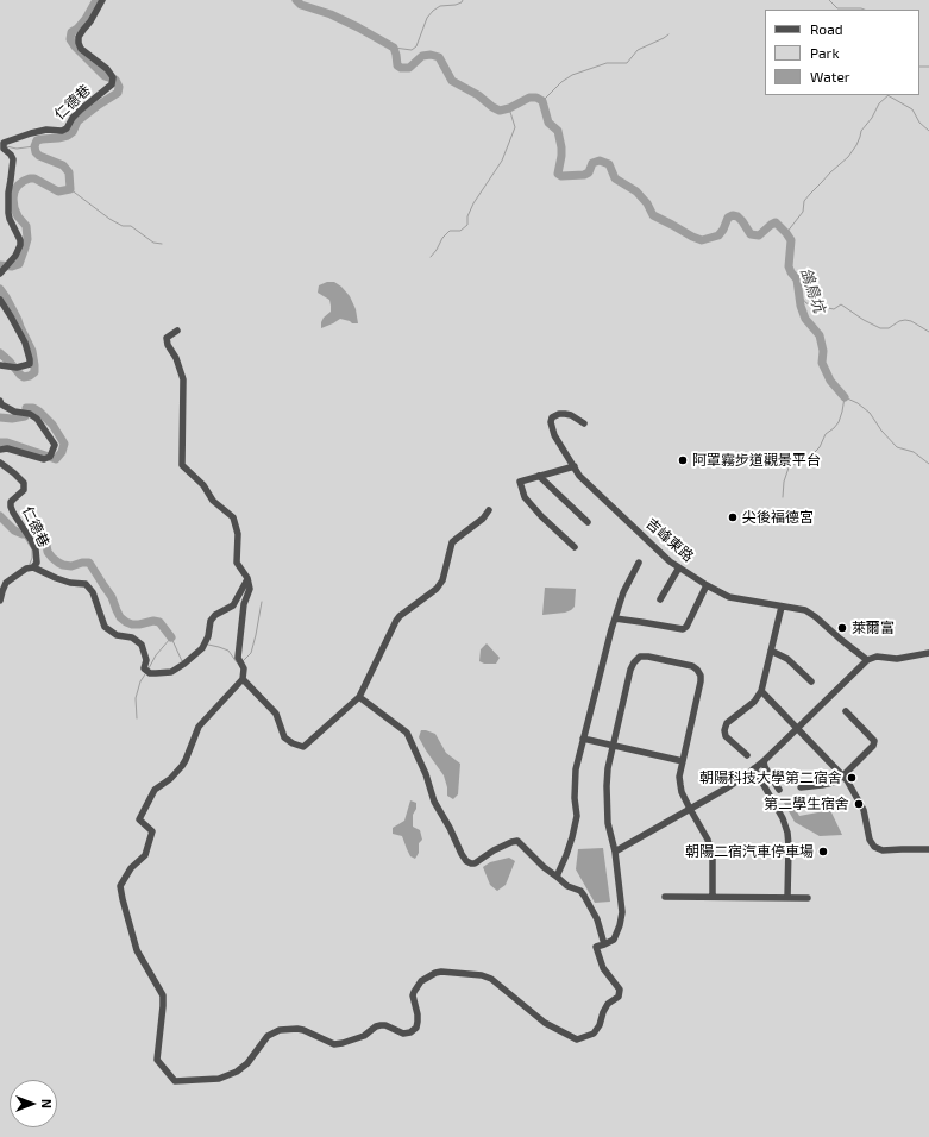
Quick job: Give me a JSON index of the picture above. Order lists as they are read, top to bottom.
{
  "streets": {
    "street": ["仁德巷", "吉峰東路"]
  },
  "water": ["鴿鳥坑"],
  "places": [
    "阿罩霧步道觀景平台",
    "尖後福德宮",
    "萊爾富",
    "朝陽科技大學第二宿舍",
    "第二學生宿舍",
    "朝陽二宿汽車停車場"
  ],
  "legend": ["Road", "Park", "Water"],
  "north": "right"
}
